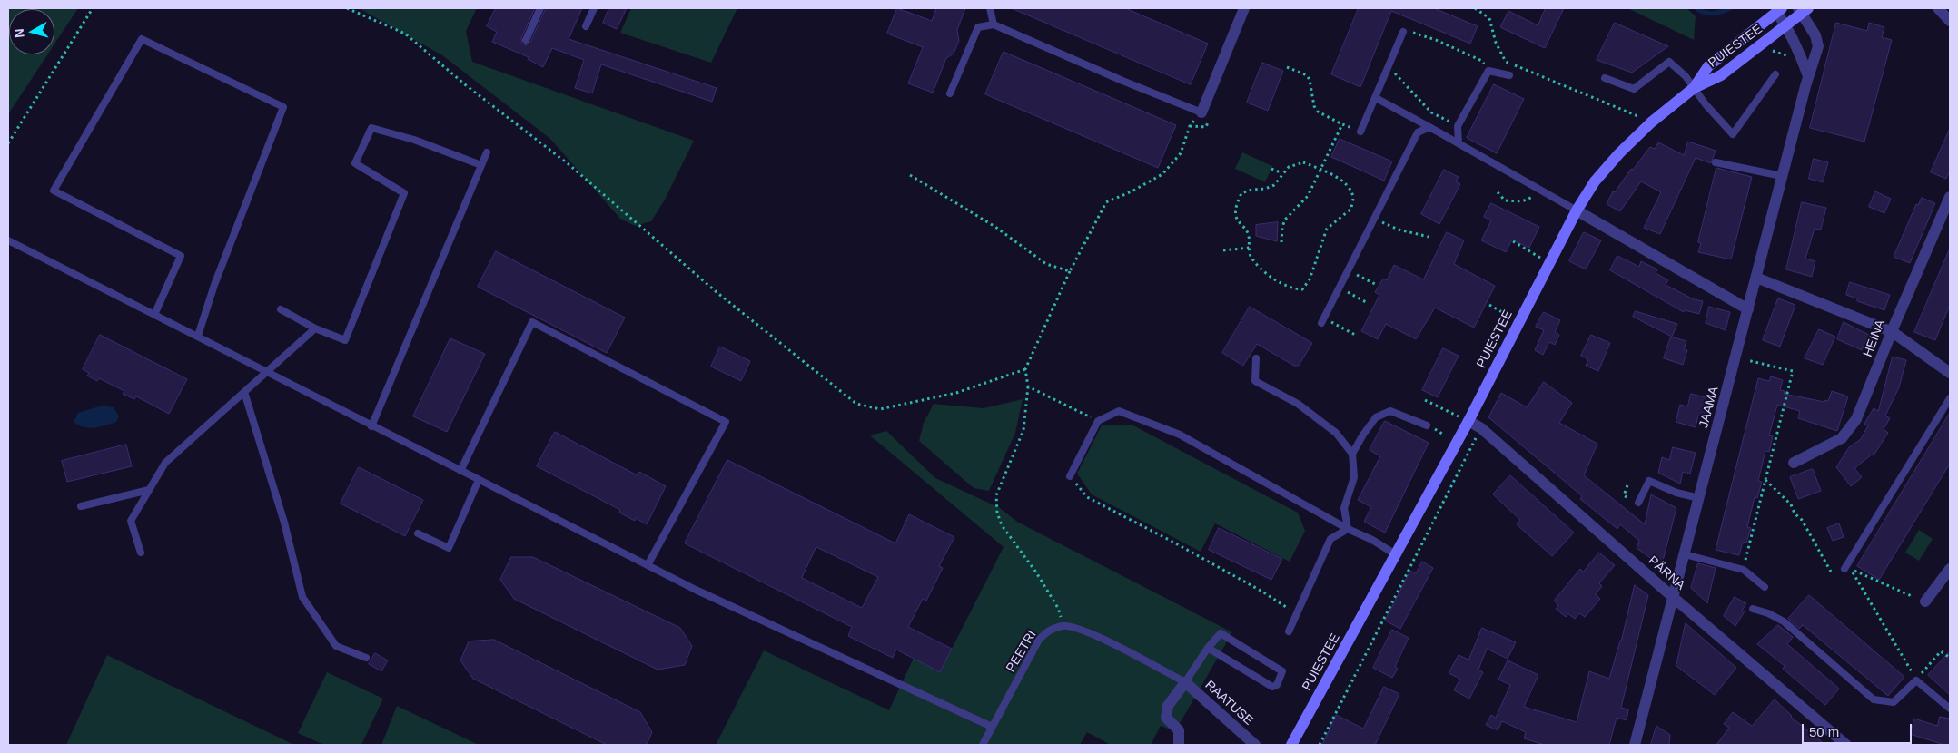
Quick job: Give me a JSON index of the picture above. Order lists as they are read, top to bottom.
{
  "streets": {
    "main road": ["PUIESTEE"],
    "street": [
      "HEINA",
      "JAAMA",
      "PÄRNA",
      "RAATUSE"
    ],
    "lane": ["PEETRI"]
  },
  "crossings": [
    ["PUIESTEE", "JAAMA"],
    ["PUIESTEE", "PÄRNA"],
    ["JAAMA", "PÄRNA"]
  ],
  "scale_bar": "50 m",
  "north": "left"
}
